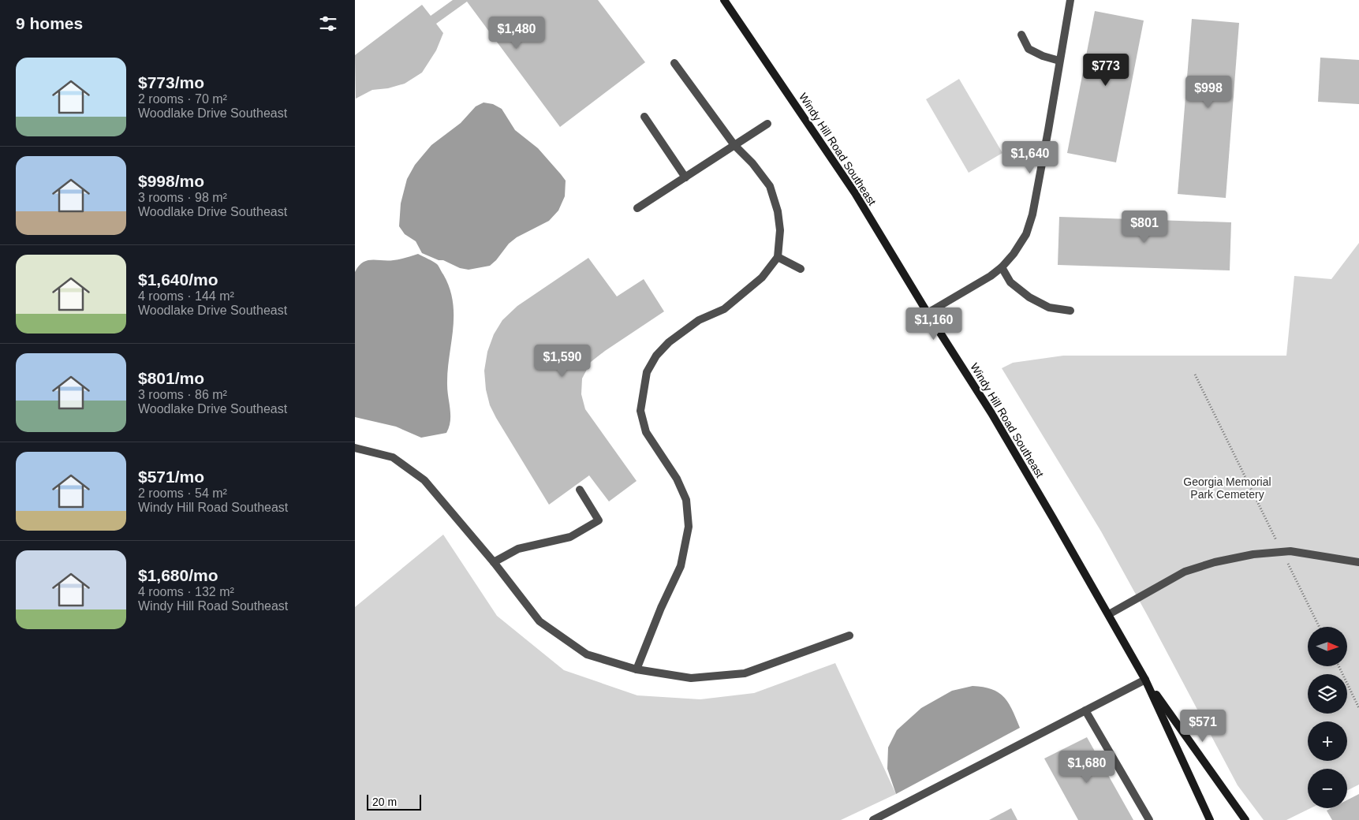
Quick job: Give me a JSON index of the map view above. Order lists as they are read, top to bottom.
{
  "streets": {
    "main road": ["Windy Hill Road Southeast"]
  },
  "parks": ["Georgia Memorial Park Cemetery"],
  "scale_bar": "20 m",
  "north": "right",
  "page": {
    "heading": "9 homes",
    "price": [
      "$1,480",
      "$773",
      "$998",
      "$1,640",
      "$801",
      "$1,160",
      "$1,590",
      "$571",
      "$1,680"
    ],
    "list": [
      {
        "name": "$773/mo",
        "note": "2 rooms · 70 m² · Woodlake Drive Southeast"
      },
      {
        "name": "$998/mo",
        "note": "3 rooms · 98 m² · Woodlake Drive Southeast"
      },
      {
        "name": "$1,640/mo",
        "note": "4 rooms · 144 m² · Woodlake Drive Southeast"
      },
      {
        "name": "$801/mo",
        "note": "3 rooms · 86 m² · Woodlake Drive Southeast"
      },
      {
        "name": "$571/mo",
        "note": "2 rooms · 54 m² · Windy Hill Road Southeast"
      },
      {
        "name": "$1,680/mo",
        "note": "4 rooms · 132 m² · Windy Hill Road Southeast"
      }
    ],
    "map_buttons": ["+", "−"],
    "scale": "20 m"
  }
}
